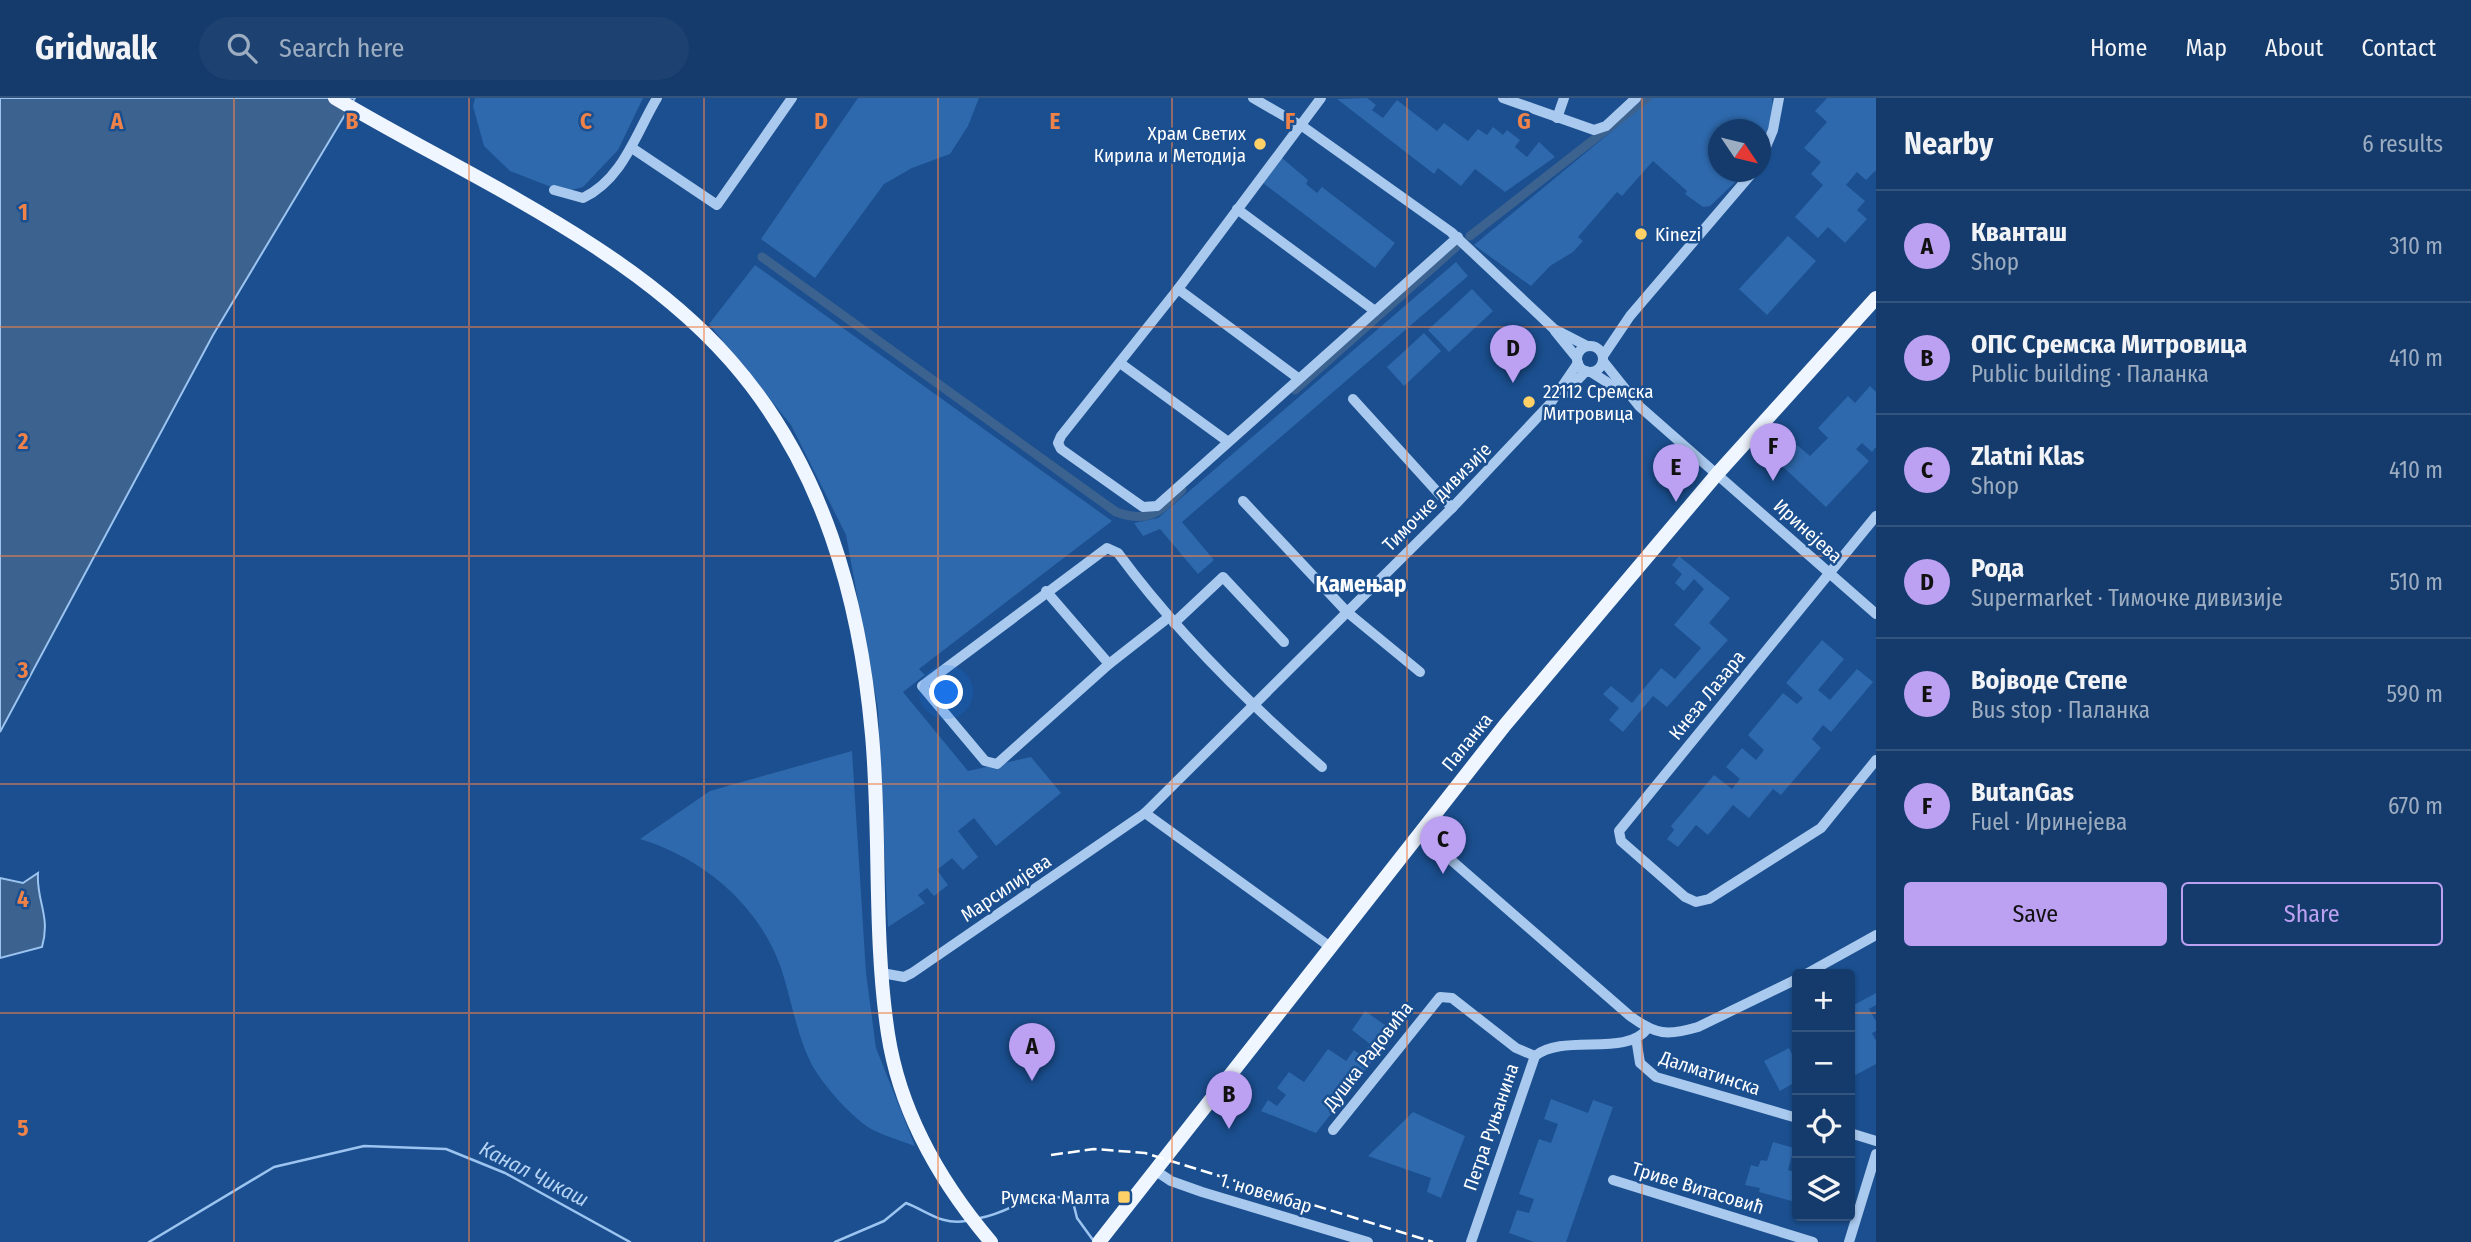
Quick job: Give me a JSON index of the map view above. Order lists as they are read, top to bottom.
{
  "streets": {
    "main road": ["Паланка"],
    "street": [
      "Тимочке дивизије",
      "Иринејева",
      "Кнеза Лазара",
      "Марсилијева",
      "Душка Радовића",
      "Далматинска",
      "Петра Руњанина",
      "Триве Витасовић",
      "1. новембар"
    ]
  },
  "crossings": [
    ["Тимочке дивизије", "Марсилијева"],
    ["Иринејева", "Кнеза Лазара"],
    ["Иринејева", "Паланка"],
    ["Паланка", "1. новембар"],
    ["Душка Радовића", "Петра Руњанина"],
    ["Далматинска", "Петра Руњанина"]
  ],
  "districts": ["Камењар"],
  "water": ["Канал Чикаш"],
  "places": {
    "other": ["Храм Светих Кирила и Методија", "Kinezi", "22112 Сремска Митровица"],
    "transit": ["Румска Малта"]
  },
  "north": "bottom right",
  "page": {
    "header": "Gridwalk",
    "search": "Search here",
    "nav": [
      "Home",
      "Map",
      "About",
      "Contact"
    ],
    "heading": ["Nearby", "6 results"],
    "list": [
      {
        "mark": "A",
        "name": "Кванташ",
        "note": "Shop",
        "value": "310 m"
      },
      {
        "mark": "B",
        "name": "ОПС Сремска Митровица",
        "note": "Public building · Паланка",
        "value": "410 m"
      },
      {
        "mark": "C",
        "name": "Zlatni Klas",
        "note": "Shop",
        "value": "410 m"
      },
      {
        "mark": "D",
        "name": "Рода",
        "note": "Supermarket · Тимочке дивизије",
        "value": "510 m"
      },
      {
        "mark": "E",
        "name": "Војводе Степе",
        "note": "Bus stop · Паланка",
        "value": "590 m"
      },
      {
        "mark": "F",
        "name": "ButanGas",
        "note": "Fuel · Иринејева",
        "value": "670 m"
      }
    ],
    "pins": [
      "D",
      "F",
      "E",
      "C",
      "A",
      "B"
    ],
    "buttons": ["Save", "Share"],
    "map_buttons": ["+", "−"]
  },
  "grid": {
    "columns": [
      "A",
      "B",
      "C",
      "D",
      "E",
      "F",
      "G"
    ],
    "rows": [
      "1",
      "2",
      "3",
      "4",
      "5"
    ]
  }
}
